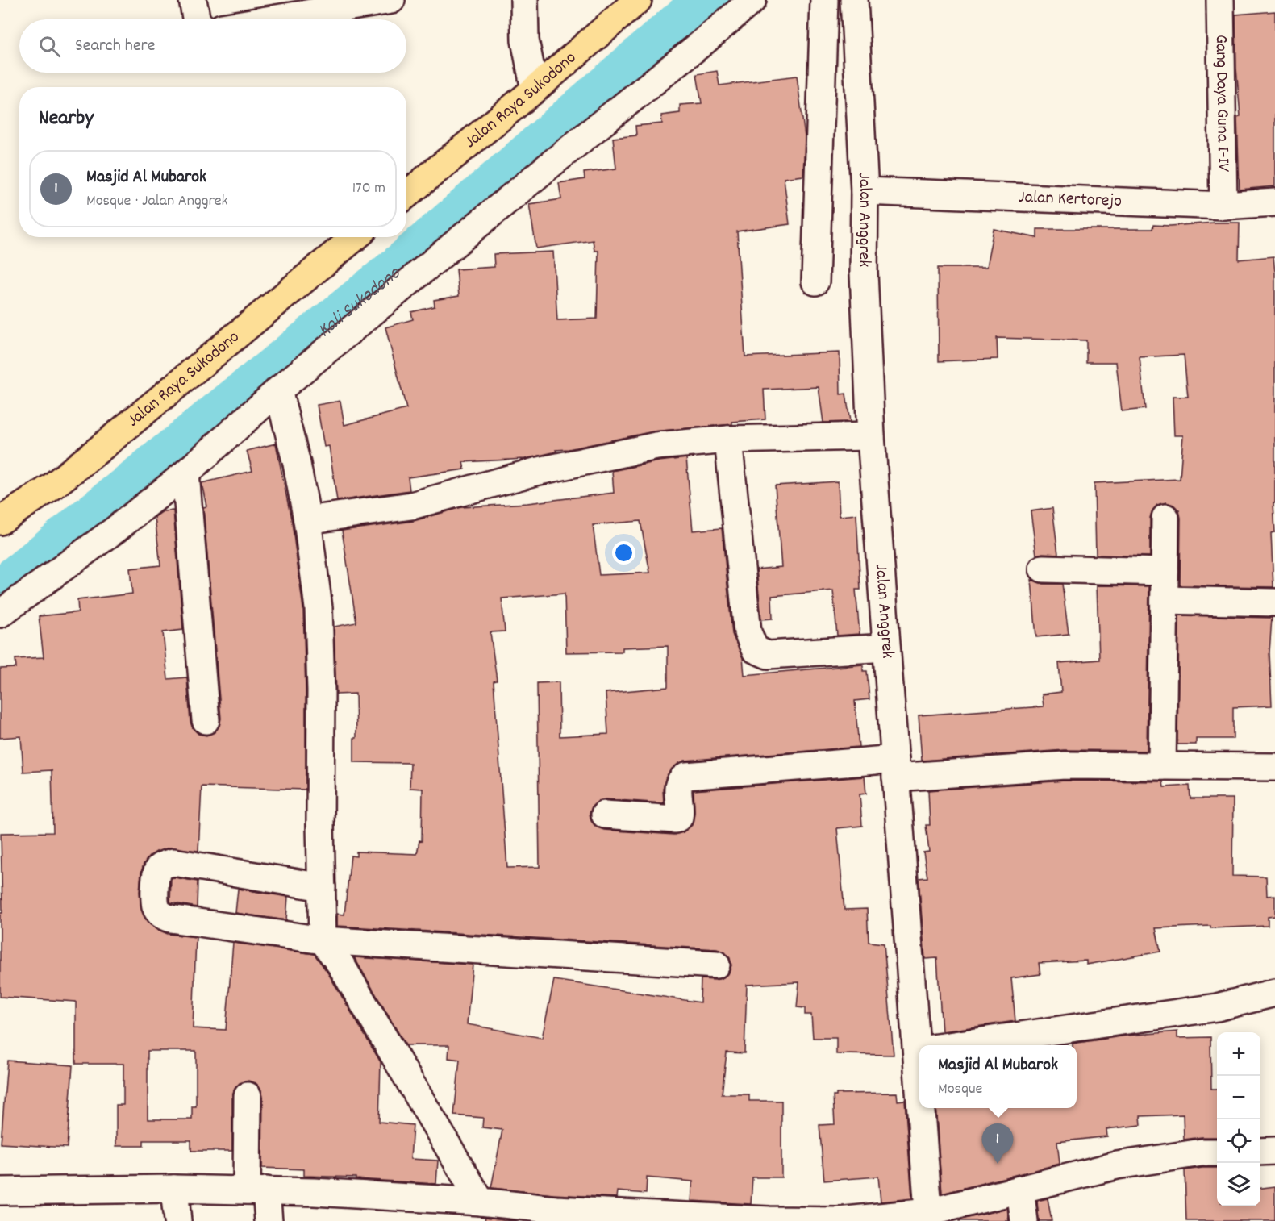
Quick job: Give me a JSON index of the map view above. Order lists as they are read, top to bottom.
{
  "streets": {
    "main road": ["Jalan Raya Sukodono"],
    "street": ["Gang Daya Guna I-IV", "Jalan Kertorejo", "Jalan Anggrek"]
  },
  "crossings": [
    ["Gang Daya Guna I-IV", "Jalan Kertorejo"],
    ["Jalan Kertorejo", "Jalan Anggrek"]
  ],
  "water": ["Kali Sukodono"],
  "page": {
    "search": "Search here",
    "heading": "Nearby",
    "list": [
      {
        "mark": "1",
        "name": "Masjid Al Mubarok",
        "note": "Mosque · Jalan Anggrek",
        "value": "170 m"
      }
    ],
    "map_buttons": ["+", "−"],
    "popup": ["Masjid Al Mubarok", "Mosque"],
    "pins": "1"
  }
}
